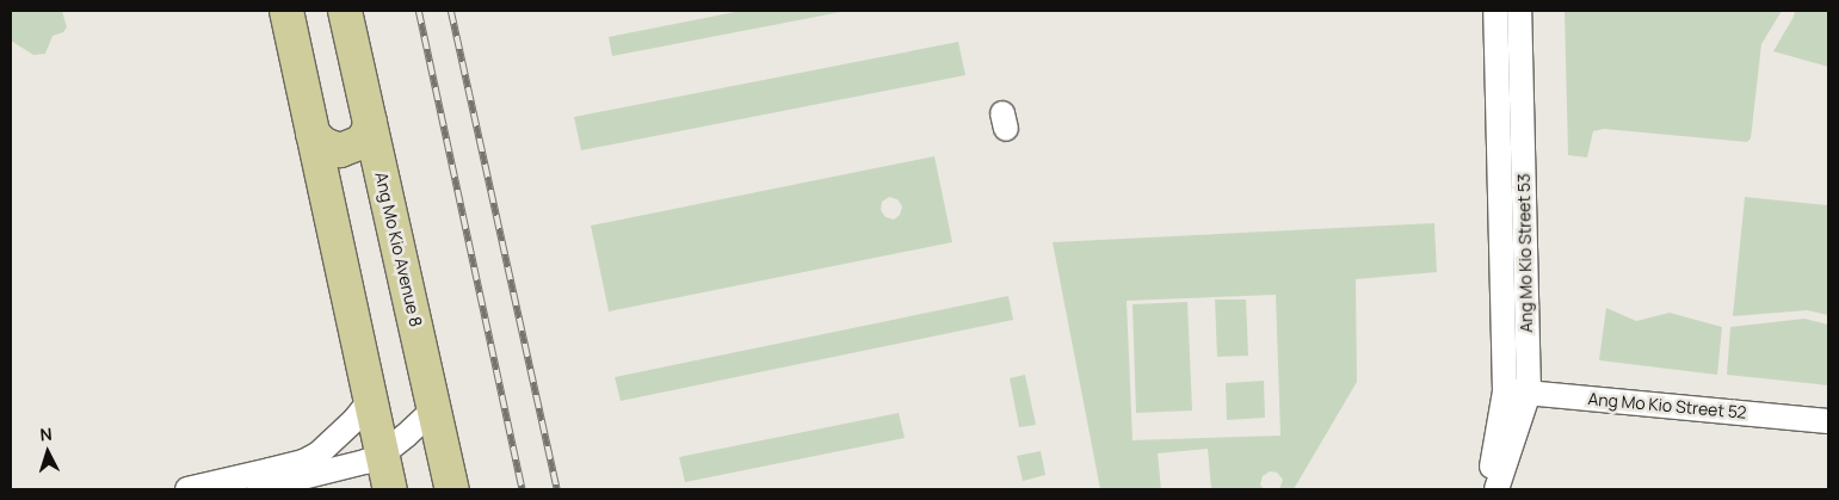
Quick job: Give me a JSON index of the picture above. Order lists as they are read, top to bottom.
{
  "streets": {
    "main road": ["Ang Mo Kio Avenue 8"],
    "street": ["Ang Mo Kio Street 53", "Ang Mo Kio Street 52"]
  },
  "crossings": [
    ["Ang Mo Kio Street 53", "Ang Mo Kio Street 52"]
  ],
  "north": "top"
}
